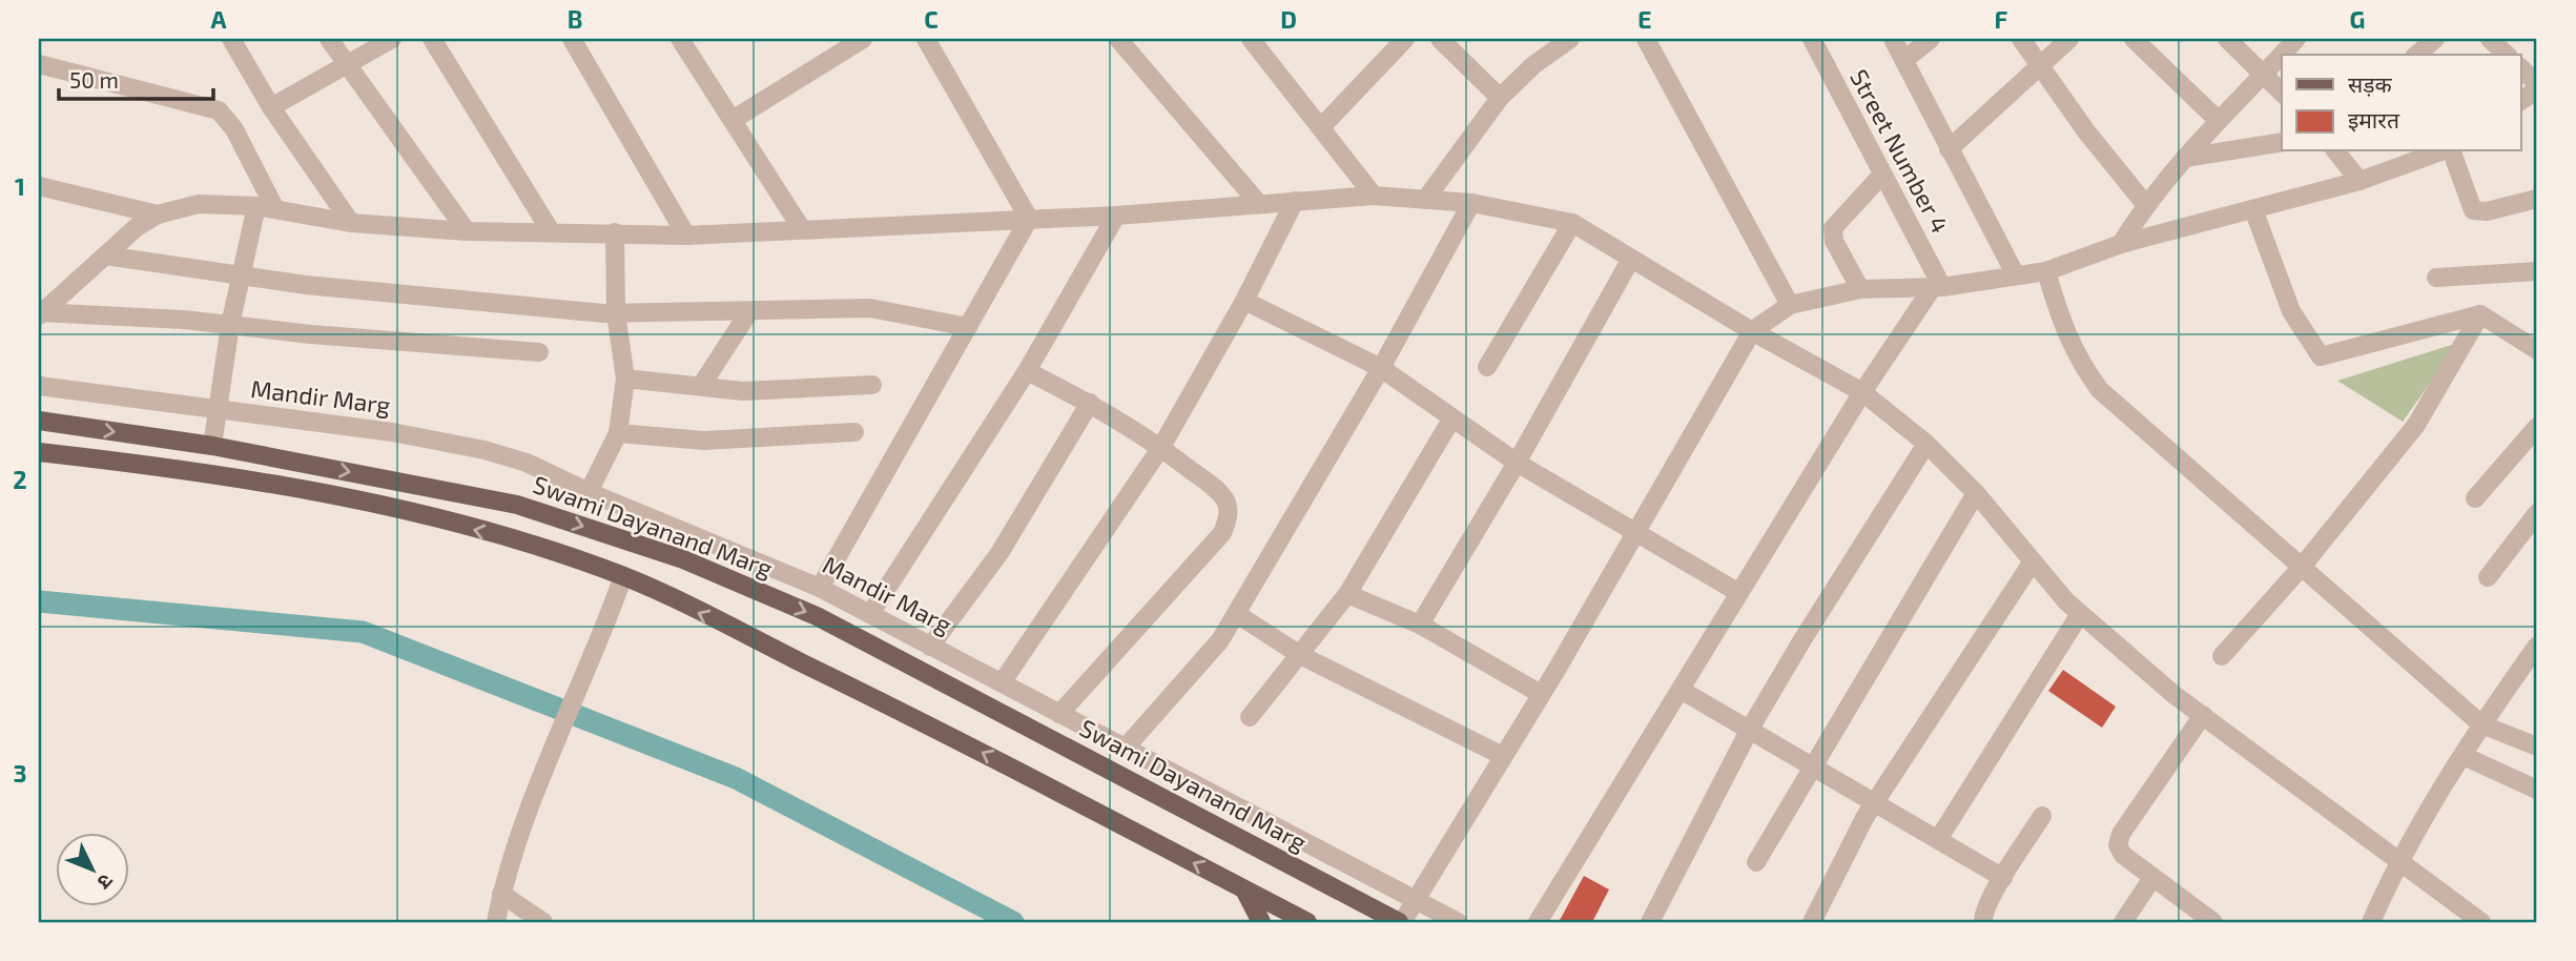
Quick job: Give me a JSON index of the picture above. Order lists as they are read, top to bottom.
{
  "streets": {
    "main road": ["Swami Dayanand Marg"],
    "street": ["Street Number 4", "Mandir Marg"]
  },
  "legend": ["सड़क", "इमारत"],
  "scale_bar": "50 m",
  "north": "bottom right",
  "grid": {
    "columns": [
      "A",
      "B",
      "C",
      "D",
      "E",
      "F",
      "G"
    ],
    "rows": ["1", "2", "3"]
  }
}
